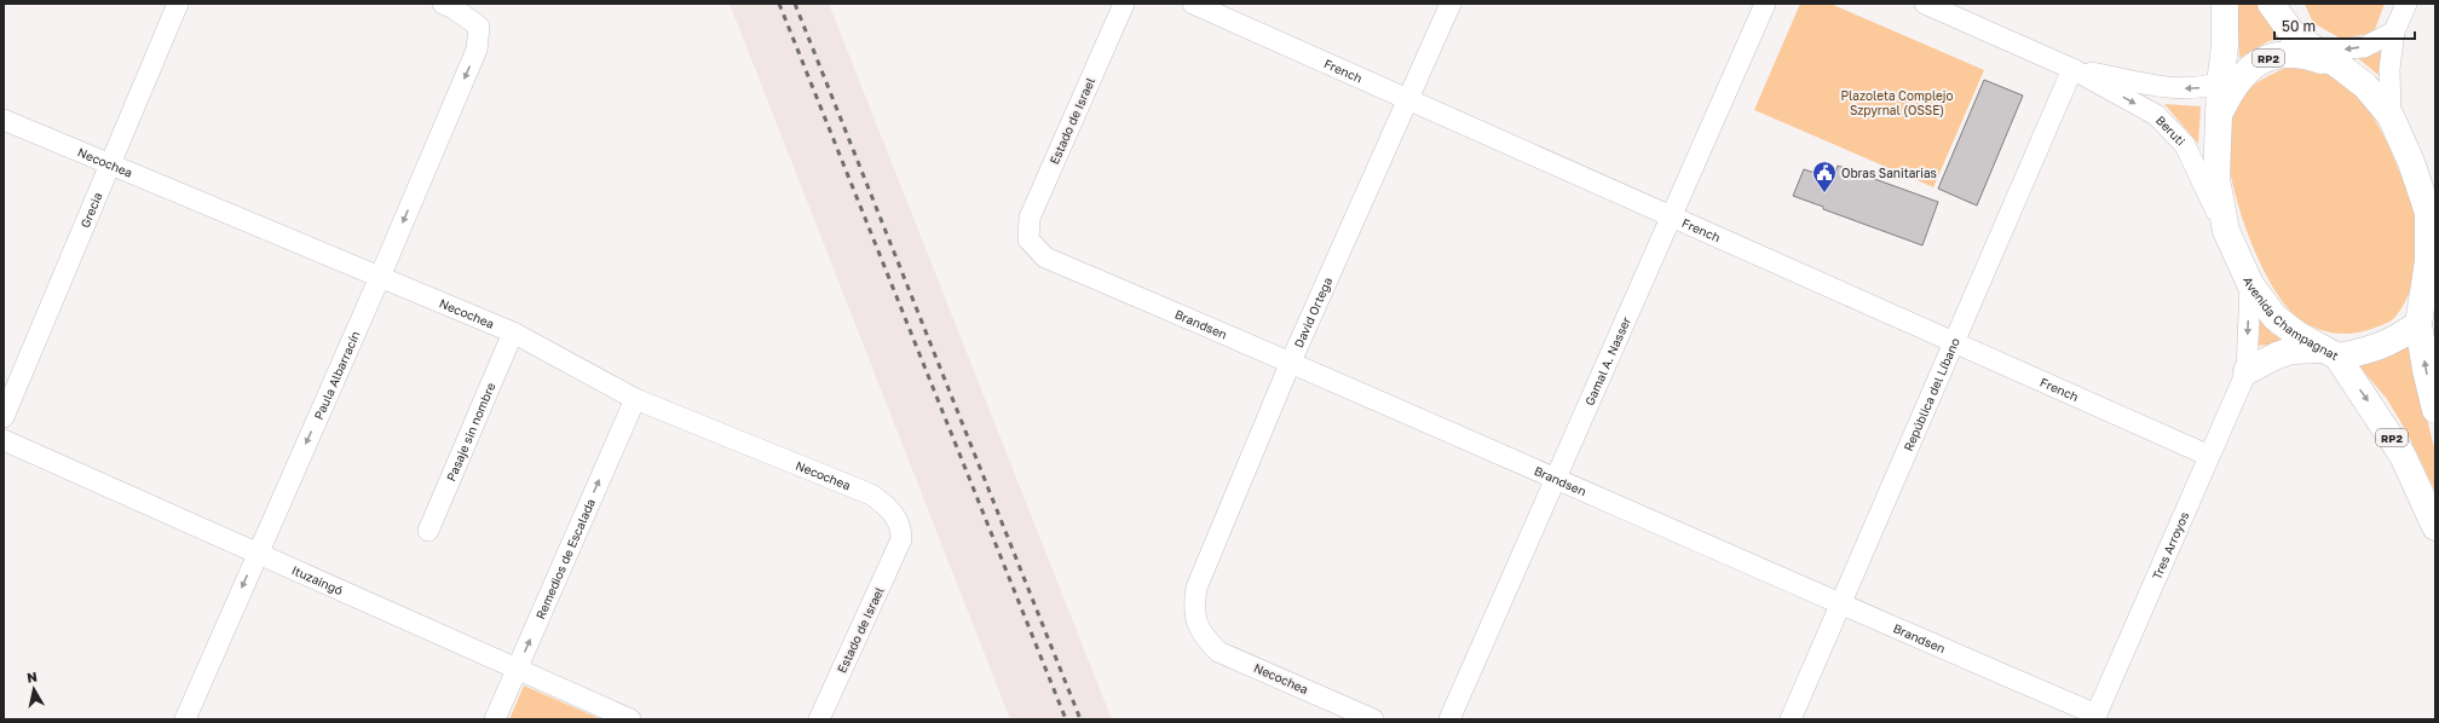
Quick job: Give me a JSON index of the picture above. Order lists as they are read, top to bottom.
{
  "streets": {
    "highway": ["RP2", "Avenida Champagnat"],
    "street": [
      "French",
      "Estado de Israel",
      "Beruti",
      "Necochea",
      "Grecia",
      "David Ortega",
      "Brandsen",
      "Gamal A. Nasser",
      "Paula Albarracín",
      "República del Líbano",
      "Pasaje sin nombre",
      "Tres Arroyos",
      "Remedios de Escalada",
      "Ituzaingó"
    ]
  },
  "crossings": [
    ["RP2", "Beruti"],
    ["RP2", "Avenida Champagnat"],
    ["French", "David Ortega"],
    ["French", "Gamal A. Nasser"],
    ["French", "República del Líbano"],
    ["French", "Tres Arroyos"],
    ["Estado de Israel", "Necochea"],
    ["Estado de Israel", "Brandsen"],
    ["Beruti", "Avenida Champagnat"],
    ["Beruti", "República del Líbano"],
    ["Necochea", "Grecia"],
    ["Necochea", "David Ortega"],
    ["Necochea", "Paula Albarracín"],
    ["Necochea", "Pasaje sin nombre"],
    ["Necochea", "Remedios de Escalada"],
    ["David Ortega", "Brandsen"],
    ["Brandsen", "Gamal A. Nasser"],
    ["Brandsen", "República del Líbano"],
    ["Brandsen", "Tres Arroyos"],
    ["Paula Albarracín", "Ituzaingó"],
    ["Remedios de Escalada", "Ituzaingó"]
  ],
  "one_way": ["Avenida Champagnat", "Paula Albarracín", "Remedios de Escalada"],
  "parks": ["Plazoleta Complejo Szpyrnal (OSSE)"],
  "places": {
    "public building": ["Obras Sanitarias"]
  },
  "scale_bar": "50 m",
  "north": "top"
}
